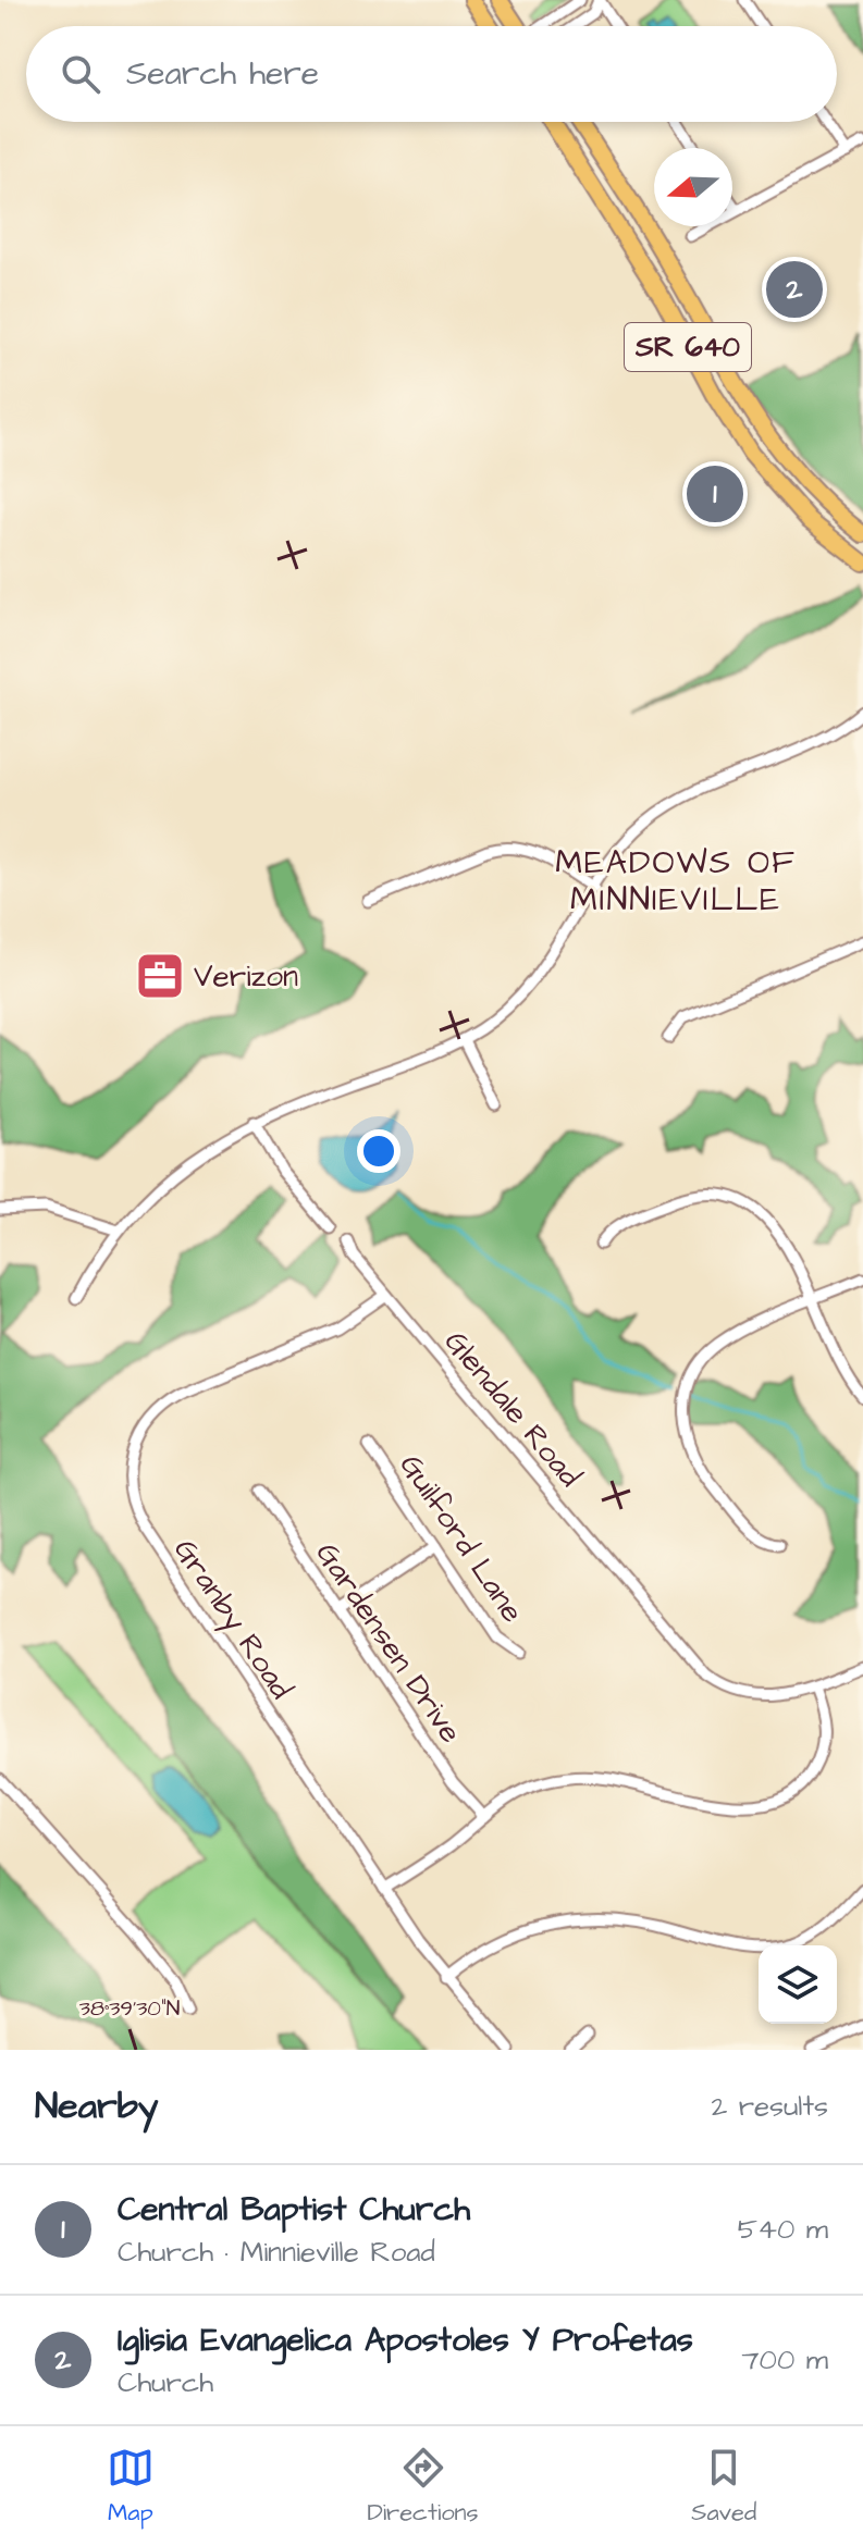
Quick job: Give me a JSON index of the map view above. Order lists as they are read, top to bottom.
{
  "streets": {
    "main road": ["SR 640"],
    "street": [
      "Glendale Road",
      "Guilford Lane",
      "Granby Road",
      "Gardensen Drive"
    ]
  },
  "crossings": [
    ["Glendale Road", "Granby Road"]
  ],
  "districts": ["MEADOWS OF MINNIEVILLE"],
  "places": {
    "office": ["Verizon"]
  },
  "north": "left",
  "page": {
    "search": "Search here",
    "pins": ["2", "1"],
    "heading": ["Nearby", "2 results"],
    "list": [
      {
        "mark": "1",
        "name": "Central Baptist Church",
        "note": "Church · Minnieville Road",
        "value": "540 m"
      },
      {
        "mark": "2",
        "name": "Iglisia Evangelica Apostoles Y Profetas",
        "note": "Church",
        "value": "700 m"
      }
    ],
    "nav": ["Map", "Directions", "Saved"]
  },
  "coordinates": ["38°39'30\"N"]
}
